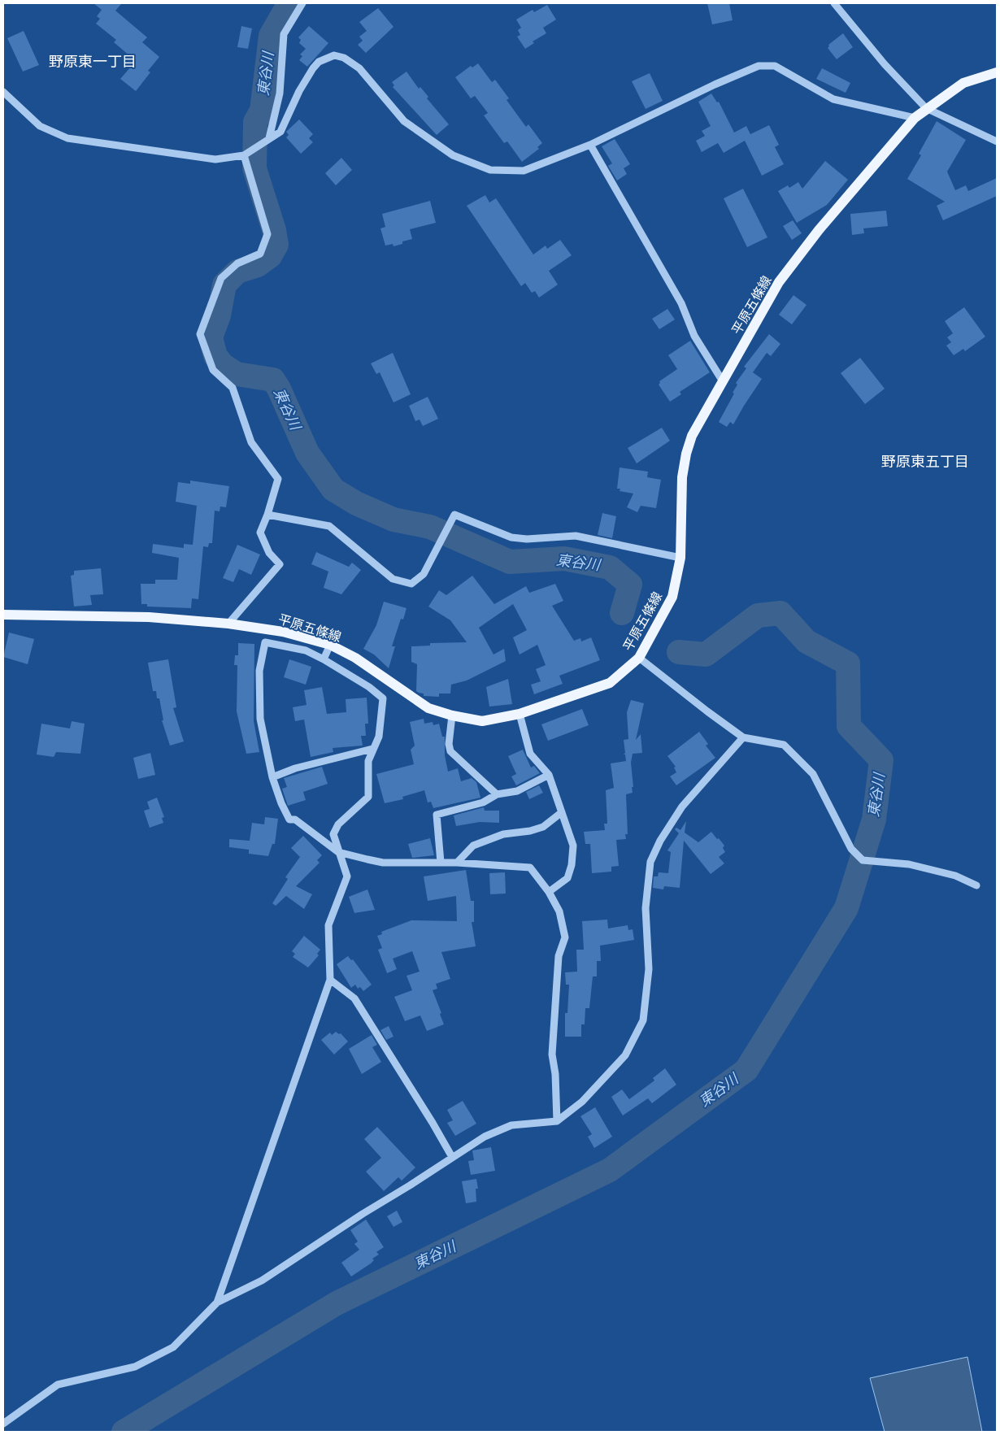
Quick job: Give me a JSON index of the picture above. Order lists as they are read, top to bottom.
{
  "streets": {
    "main road": ["平原五條線"]
  },
  "districts": ["野原東一丁目", "野原東五丁目"],
  "water": ["東谷川"]
}
